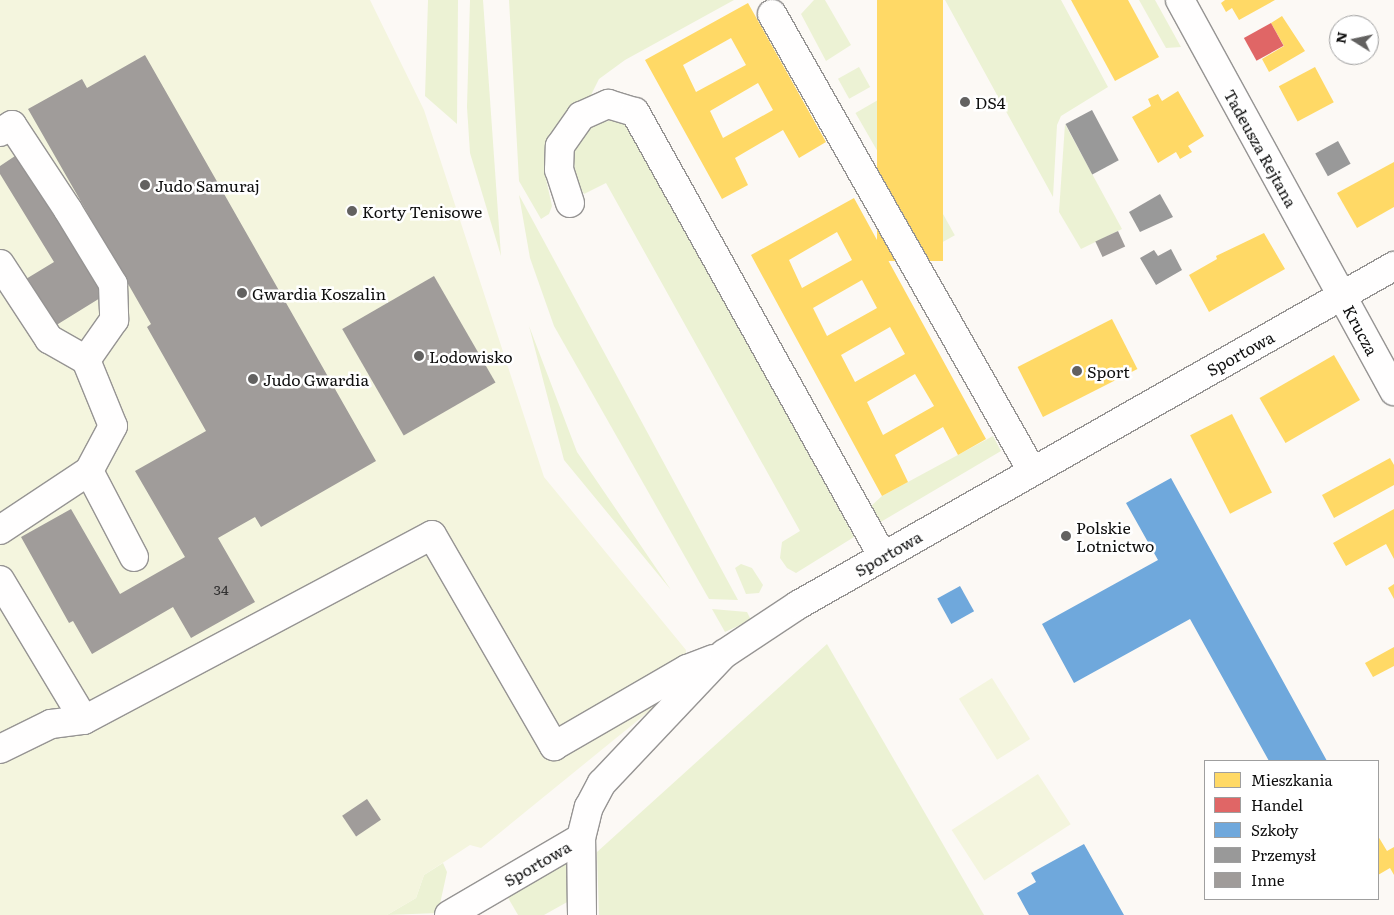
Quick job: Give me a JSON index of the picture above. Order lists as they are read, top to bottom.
{
  "streets": {
    "street": ["Tadeusza Rejtana", "Krucza", "Sportowa"]
  },
  "crossings": [
    ["Tadeusza Rejtana", "Krucza"],
    ["Tadeusza Rejtana", "Sportowa"],
    ["Krucza", "Sportowa"]
  ],
  "places": [
    "DS4",
    "Judo Samuraj",
    "Korty Tenisowe",
    "Gwardia Koszalin",
    "Lodowisko",
    "Sport",
    "Judo Gwardia",
    "Polskie Lotnictwo"
  ],
  "house_numbers": ["34"],
  "legend": [
    "Mieszkania",
    "Handel",
    "Szkoły",
    "Przemysł",
    "Inne"
  ],
  "north": "left"
}
